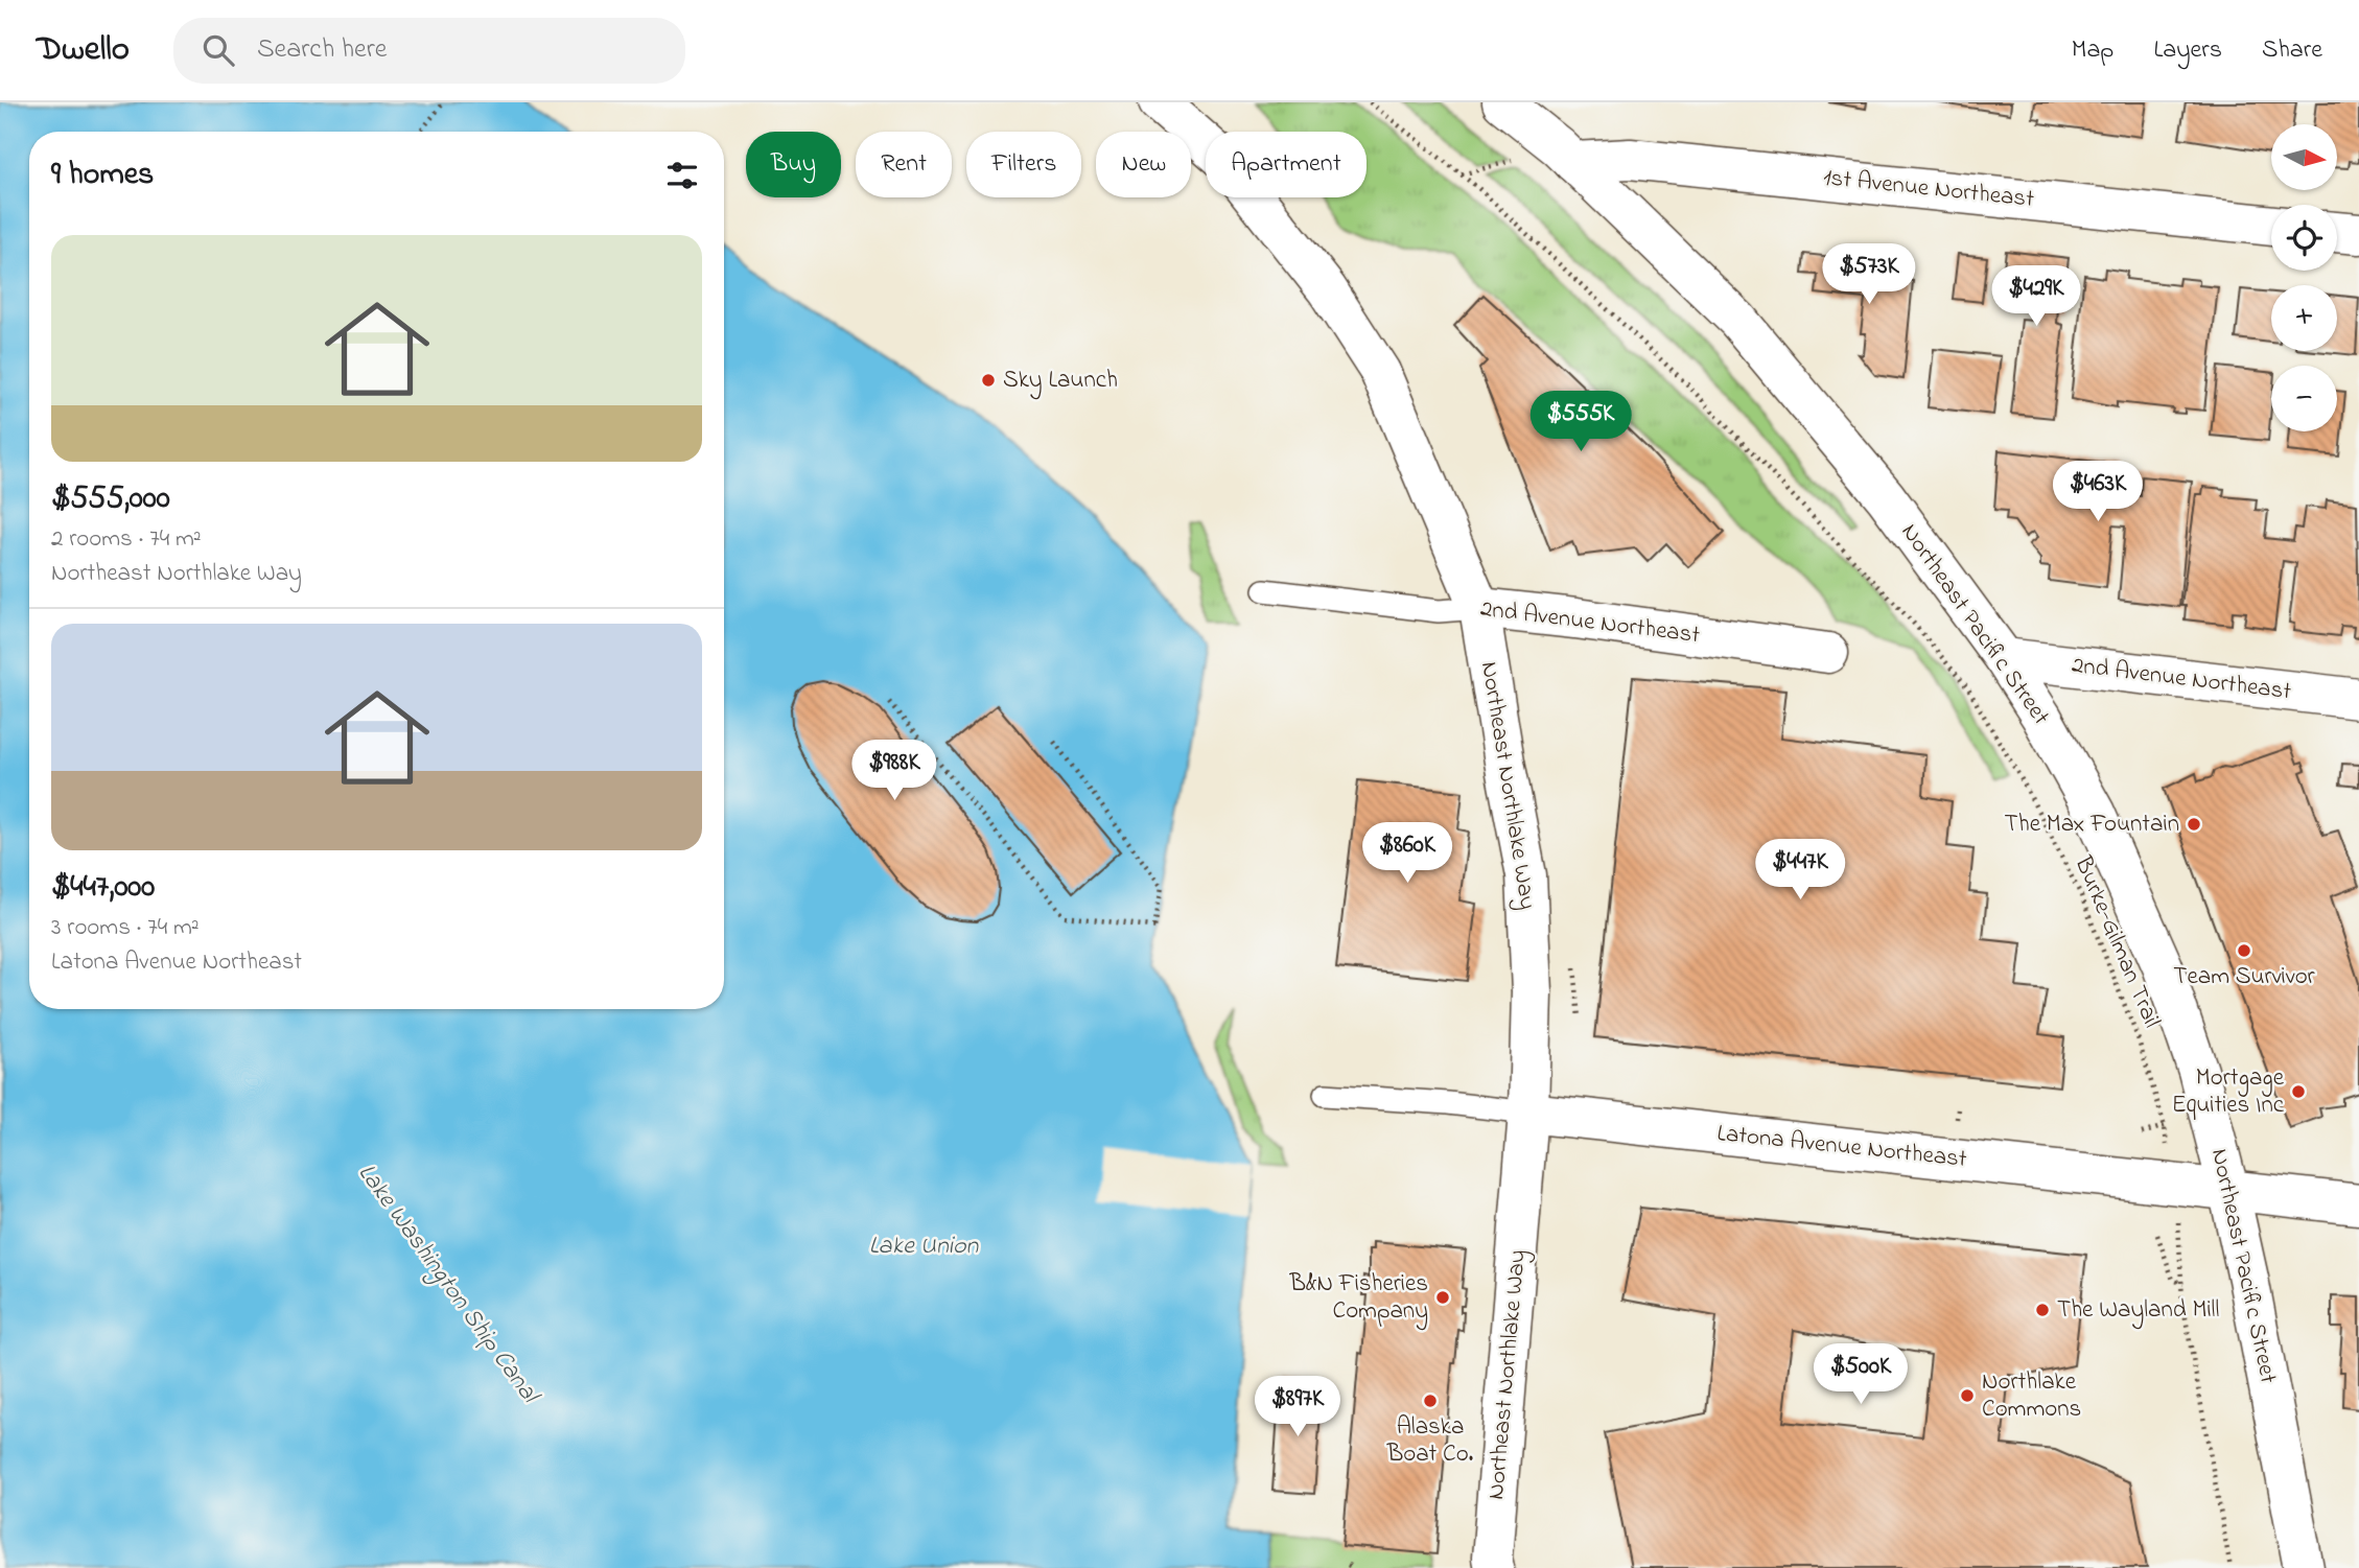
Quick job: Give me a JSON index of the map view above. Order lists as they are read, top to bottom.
{
  "streets": {
    "street": [
      "1st Avenue Northeast",
      "2nd Avenue Northeast",
      "Northeast Pacific Street",
      "Northeast Northlake Way",
      "Latona Avenue Northeast"
    ],
    "path": ["Burke-Gilman Trail"]
  },
  "crossings": [
    ["1st Avenue Northeast", "Northeast Pacific Street"],
    ["2nd Avenue Northeast", "Northeast Pacific Street"],
    ["2nd Avenue Northeast", "Northeast Northlake Way"],
    ["Northeast Pacific Street", "Latona Avenue Northeast"],
    ["Northeast Northlake Way", "Latona Avenue Northeast"]
  ],
  "water": ["Lake Union", "Lake Washington Ship Canal"],
  "places": [
    "Sky Launch",
    "The Max Fountain",
    "Team Survivor",
    "Mortgage Equities Inc",
    "B&N Fisheries Company",
    "The Wayland Mill",
    "Northlake Commons",
    "Alaska Boat Co."
  ],
  "north": "right",
  "page": {
    "header": "Dwello",
    "search": "Search here",
    "nav": ["Map", "Layers", "Share"],
    "map_buttons": ["+", "−"],
    "chip": [
      "Buy",
      "Rent",
      "Filters",
      "New",
      "Apartment"
    ],
    "heading": "9 homes",
    "list": [
      {
        "name": "$555,000",
        "note": "2 rooms · 74 m² · Northeast Northlake Way"
      },
      {
        "name": "$447,000",
        "note": "3 rooms · 74 m² · Latona Avenue Northeast"
      }
    ],
    "price": [
      "$573K",
      "$429K",
      "$555K",
      "$463K",
      "$988K",
      "$860K",
      "$447K",
      "$500K",
      "$897K"
    ]
  }
}
